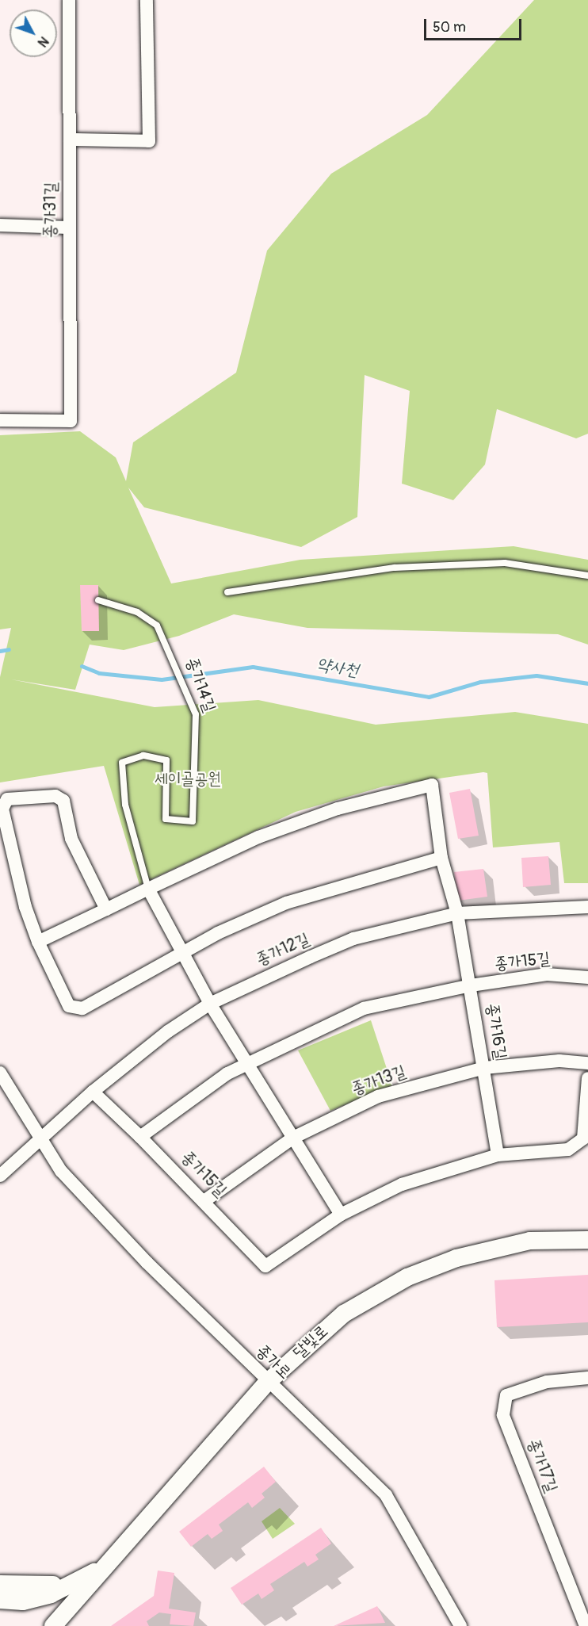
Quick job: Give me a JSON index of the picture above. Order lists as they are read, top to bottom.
{
  "streets": {
    "main road": ["달빛로"],
    "street": [
      "종가31길",
      "종가12길",
      "종가15길",
      "종가16길",
      "종가13길",
      "종가로",
      "종가17길"
    ],
    "lane": ["종가14길"]
  },
  "crossings": [
    ["종가12길", "종가16길"],
    ["종가12길", "종가로"],
    ["종가15길", "종가16길"],
    ["종가15길", "종가13길"],
    ["종가16길", "종가13길"],
    ["달빛로", "종가로"]
  ],
  "water": ["약사천"],
  "parks": ["세이골공원"],
  "scale_bar": "50 m",
  "north": "bottom right"
}
